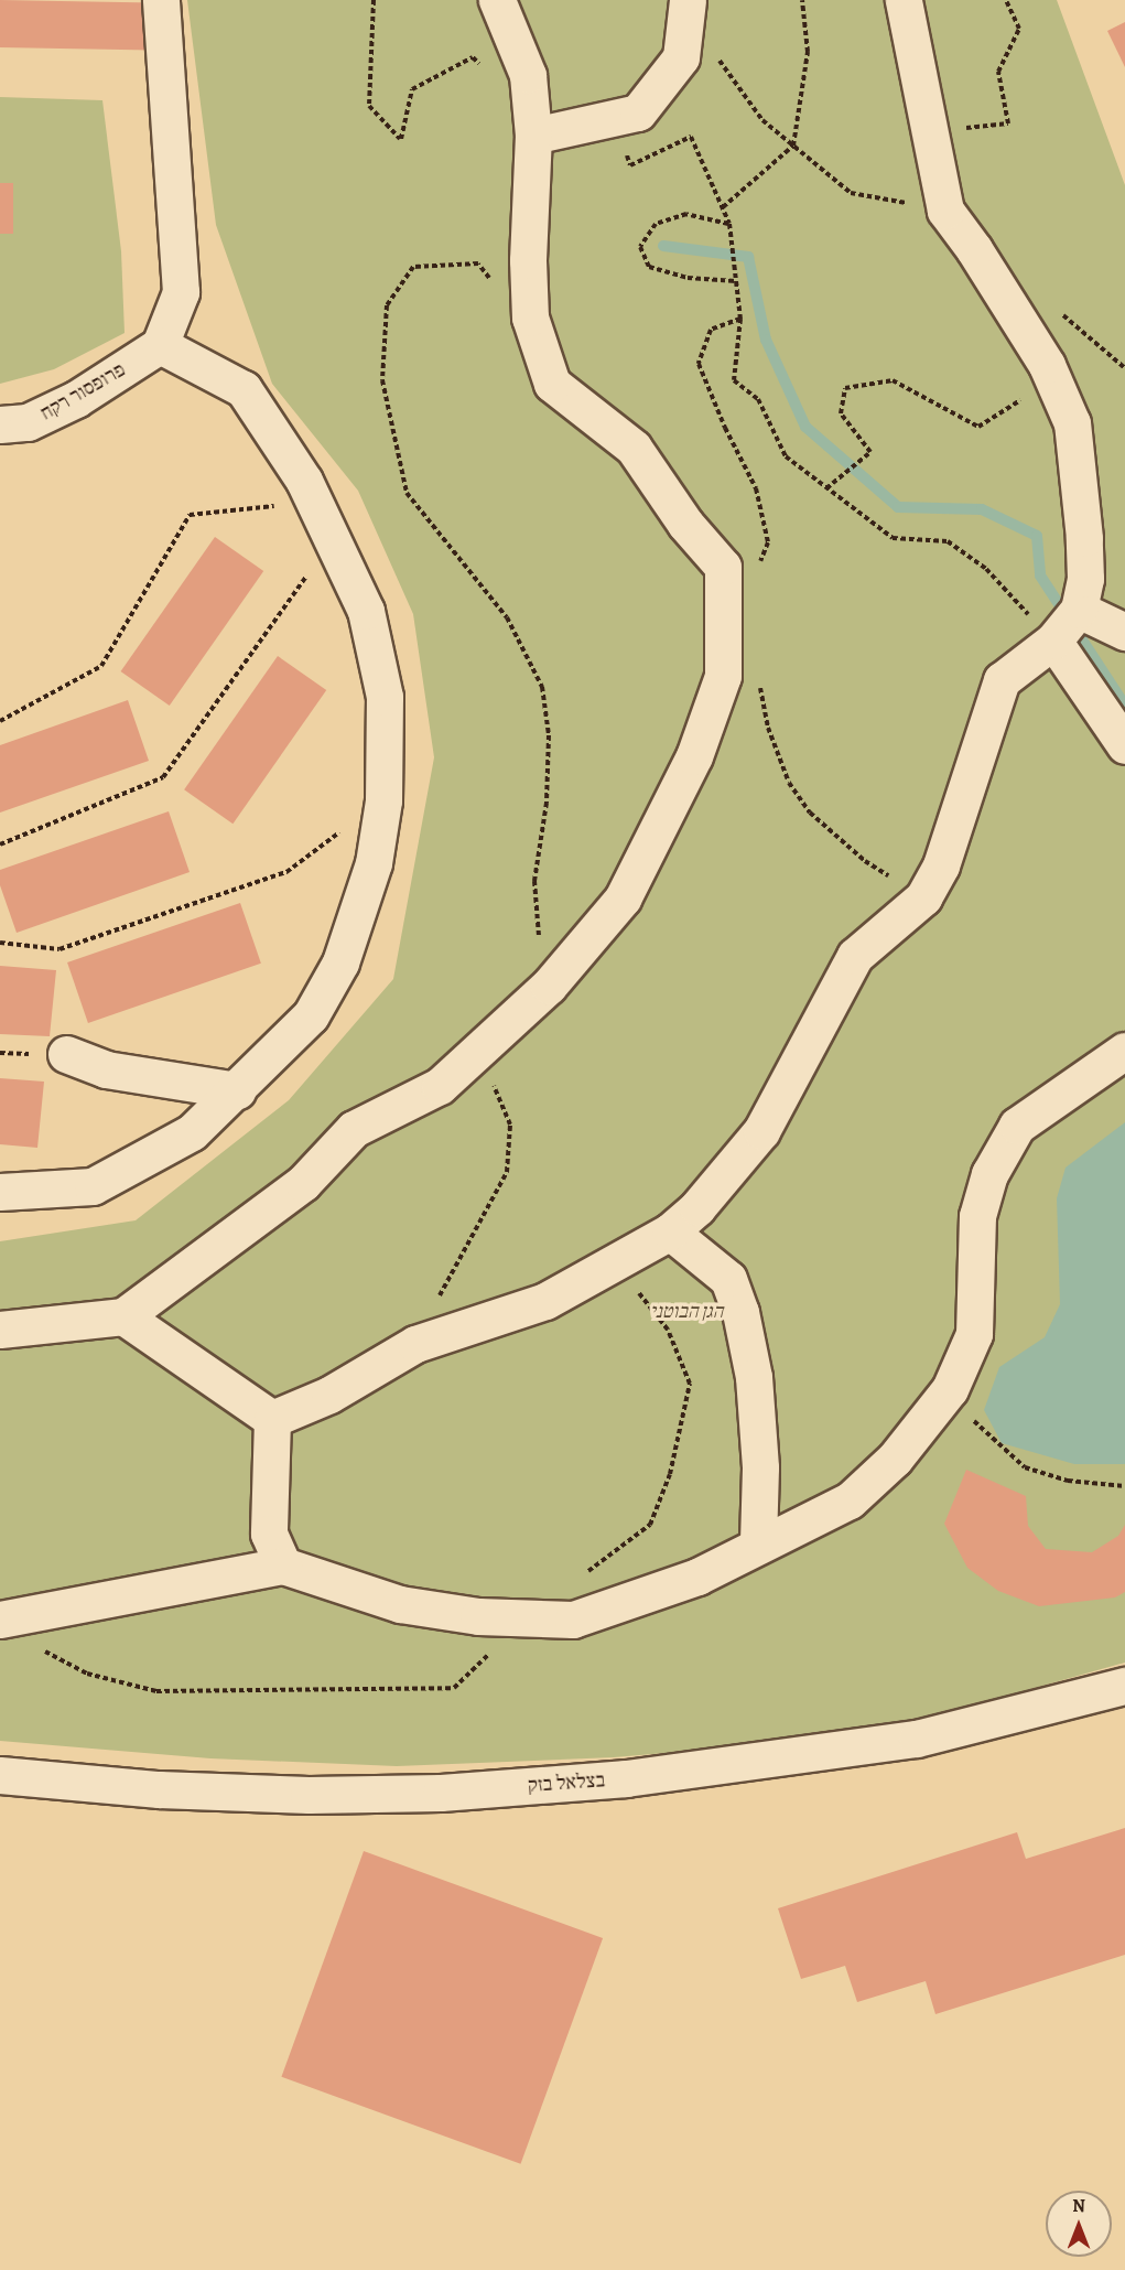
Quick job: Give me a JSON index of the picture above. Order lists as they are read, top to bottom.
{
  "streets": {
    "street": ["פרופסור רקח", "בצלאל בזק"]
  },
  "parks": ["הגן הבוטני"],
  "north": "top"
}
